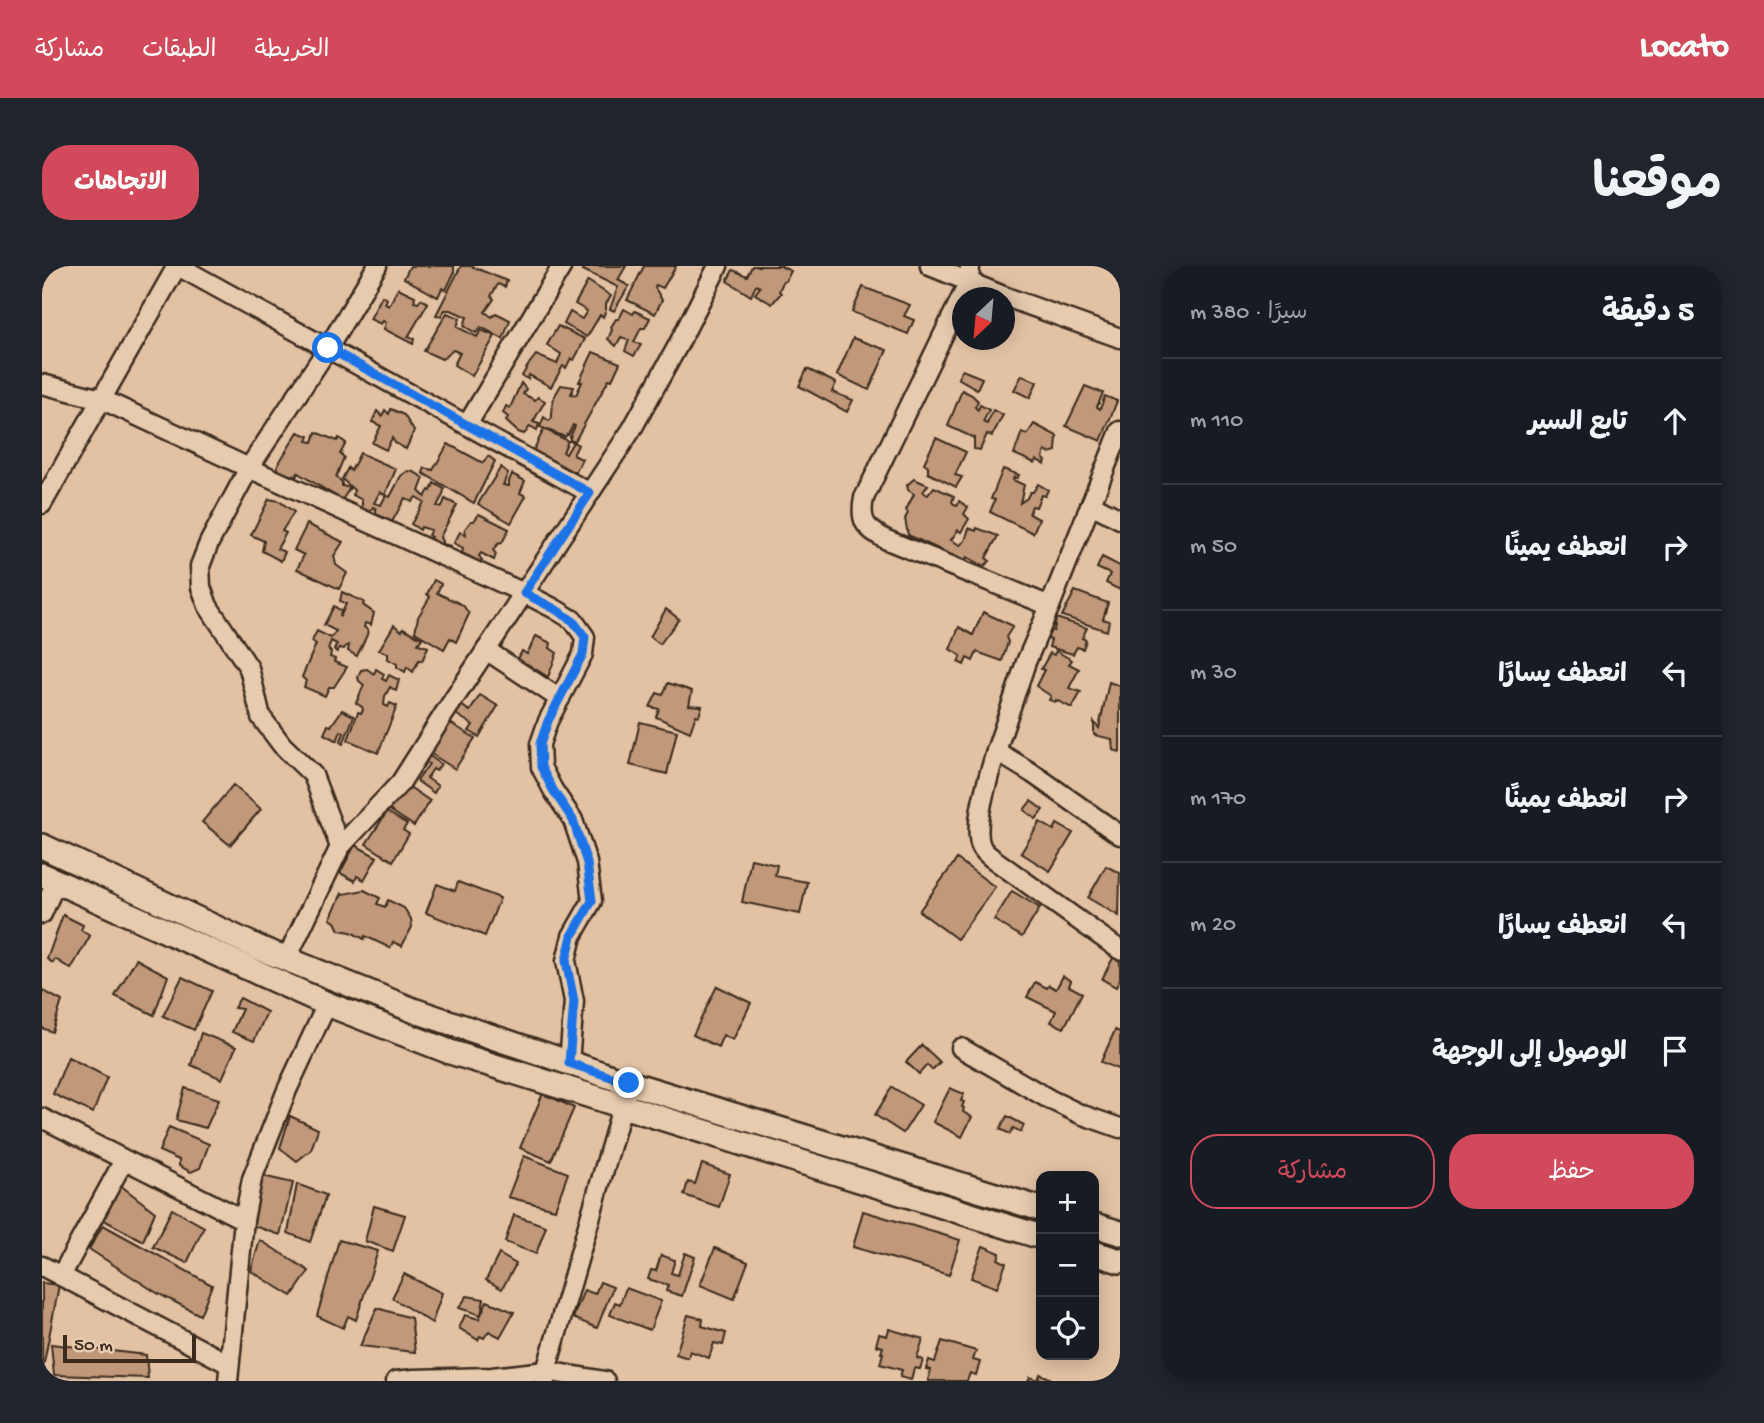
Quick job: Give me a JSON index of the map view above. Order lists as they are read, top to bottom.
{
  "scale_bar": "50 m",
  "north": "bottom left",
  "page": {
    "header": "Locato",
    "nav": ["الخريطة", "الطبقات", "مشاركة"],
    "title": "موقعنا",
    "buttons": [
      "الاتجاهات",
      ["حفظ", "مشاركة"]
    ],
    "heading": ["5 دقيقة", "سيرًا · 380 m"],
    "list": [
      ["تابع السير", "110 m"],
      ["انعطف يمينًا", "50 m"],
      ["انعطف يسارًا", "30 m"],
      ["انعطف يمينًا", "170 m"],
      ["انعطف يسارًا", "20 m"],
      "الوصول إلى الوجهة"
    ],
    "map_buttons": ["+", "−"],
    "scale": "50 m"
  }
}
